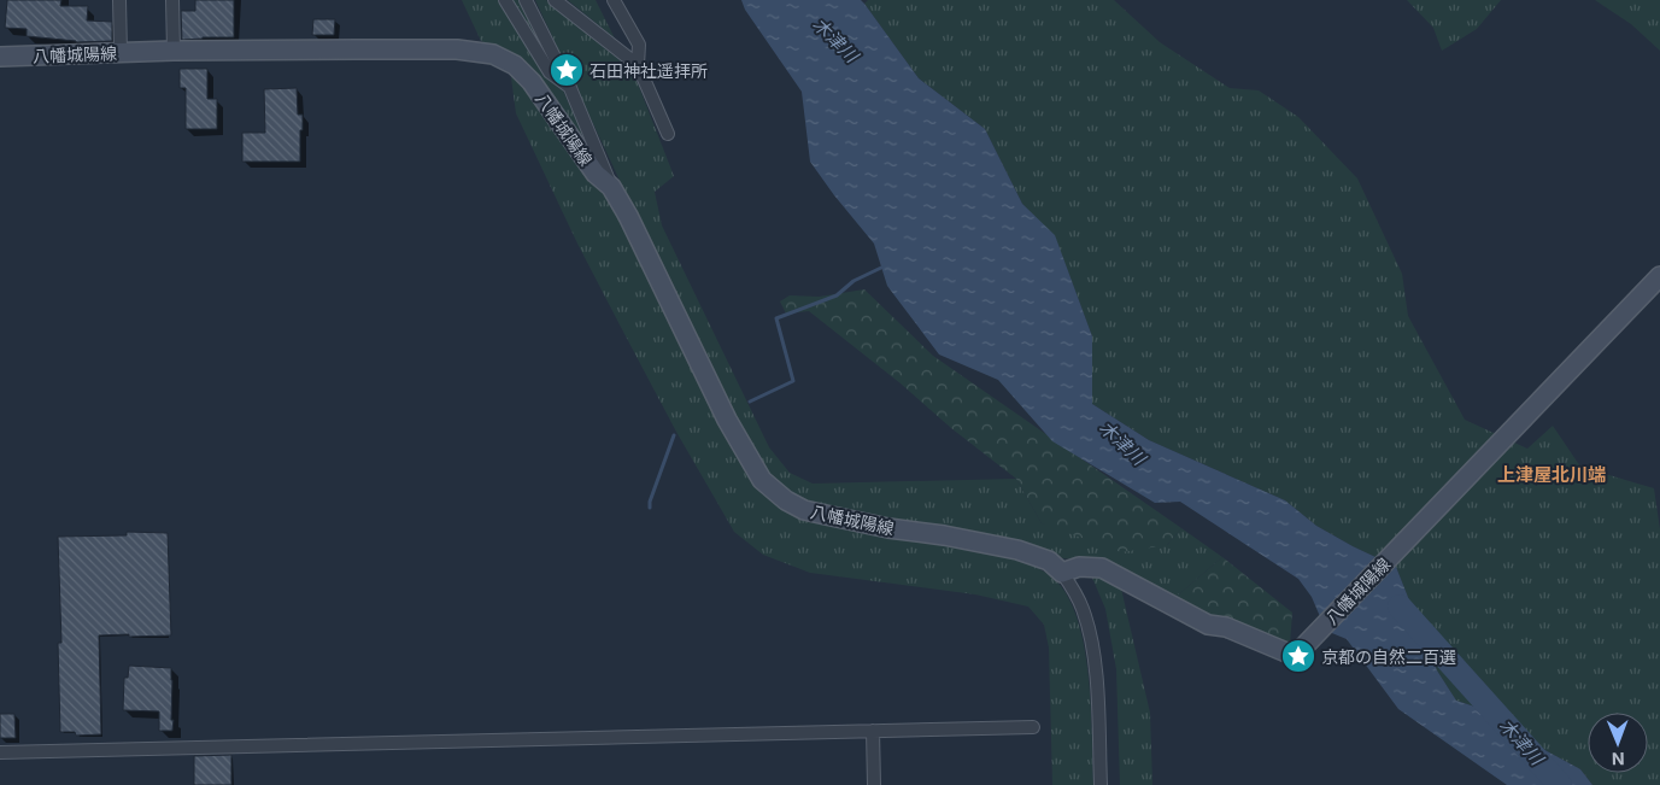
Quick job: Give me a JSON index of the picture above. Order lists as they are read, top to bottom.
{
  "streets": {
    "main road": ["八幡城陽線"]
  },
  "districts": ["上津屋北川端"],
  "water": ["木津川"],
  "places": {
    "place": ["石田神社遥拝所", "京都の自然二百選"]
  },
  "north": "bottom"
}
